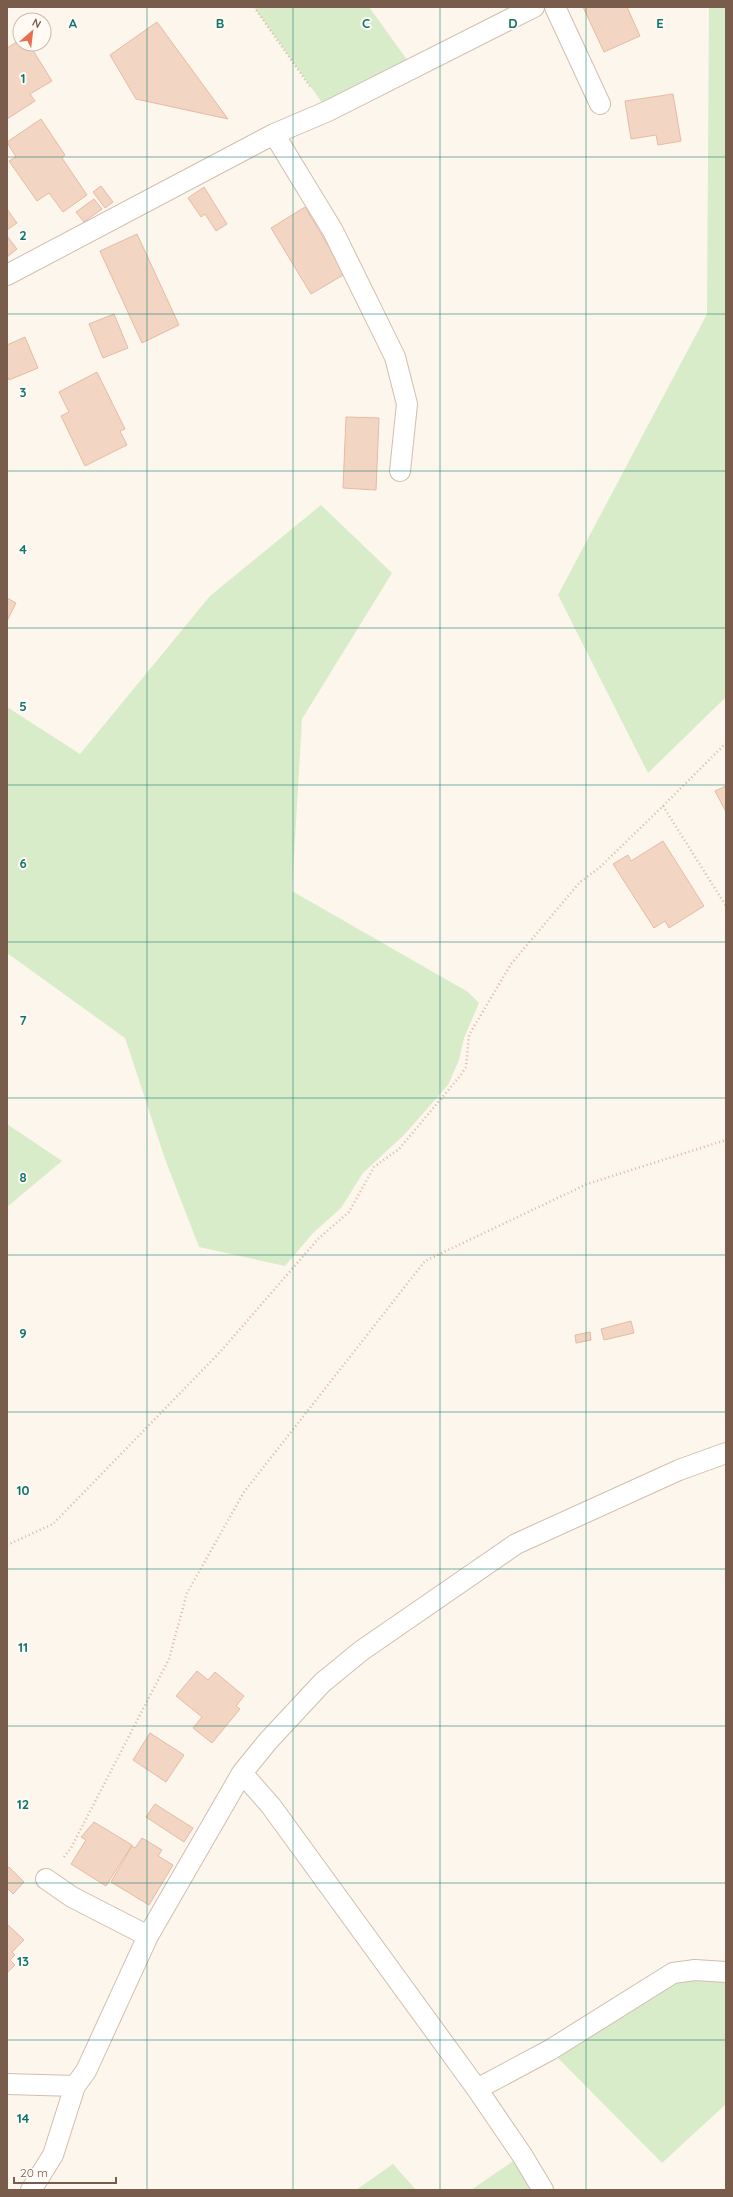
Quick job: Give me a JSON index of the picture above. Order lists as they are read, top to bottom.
{
  "scale_bar": "20 m",
  "north": "top right",
  "grid": {
    "columns": [
      "A",
      "B",
      "C",
      "D",
      "E"
    ],
    "rows": [
      "1",
      "2",
      "3",
      "4",
      "5",
      "6",
      "7",
      "8",
      "9",
      "10",
      "11",
      "12",
      "13",
      "14"
    ]
  }
}
